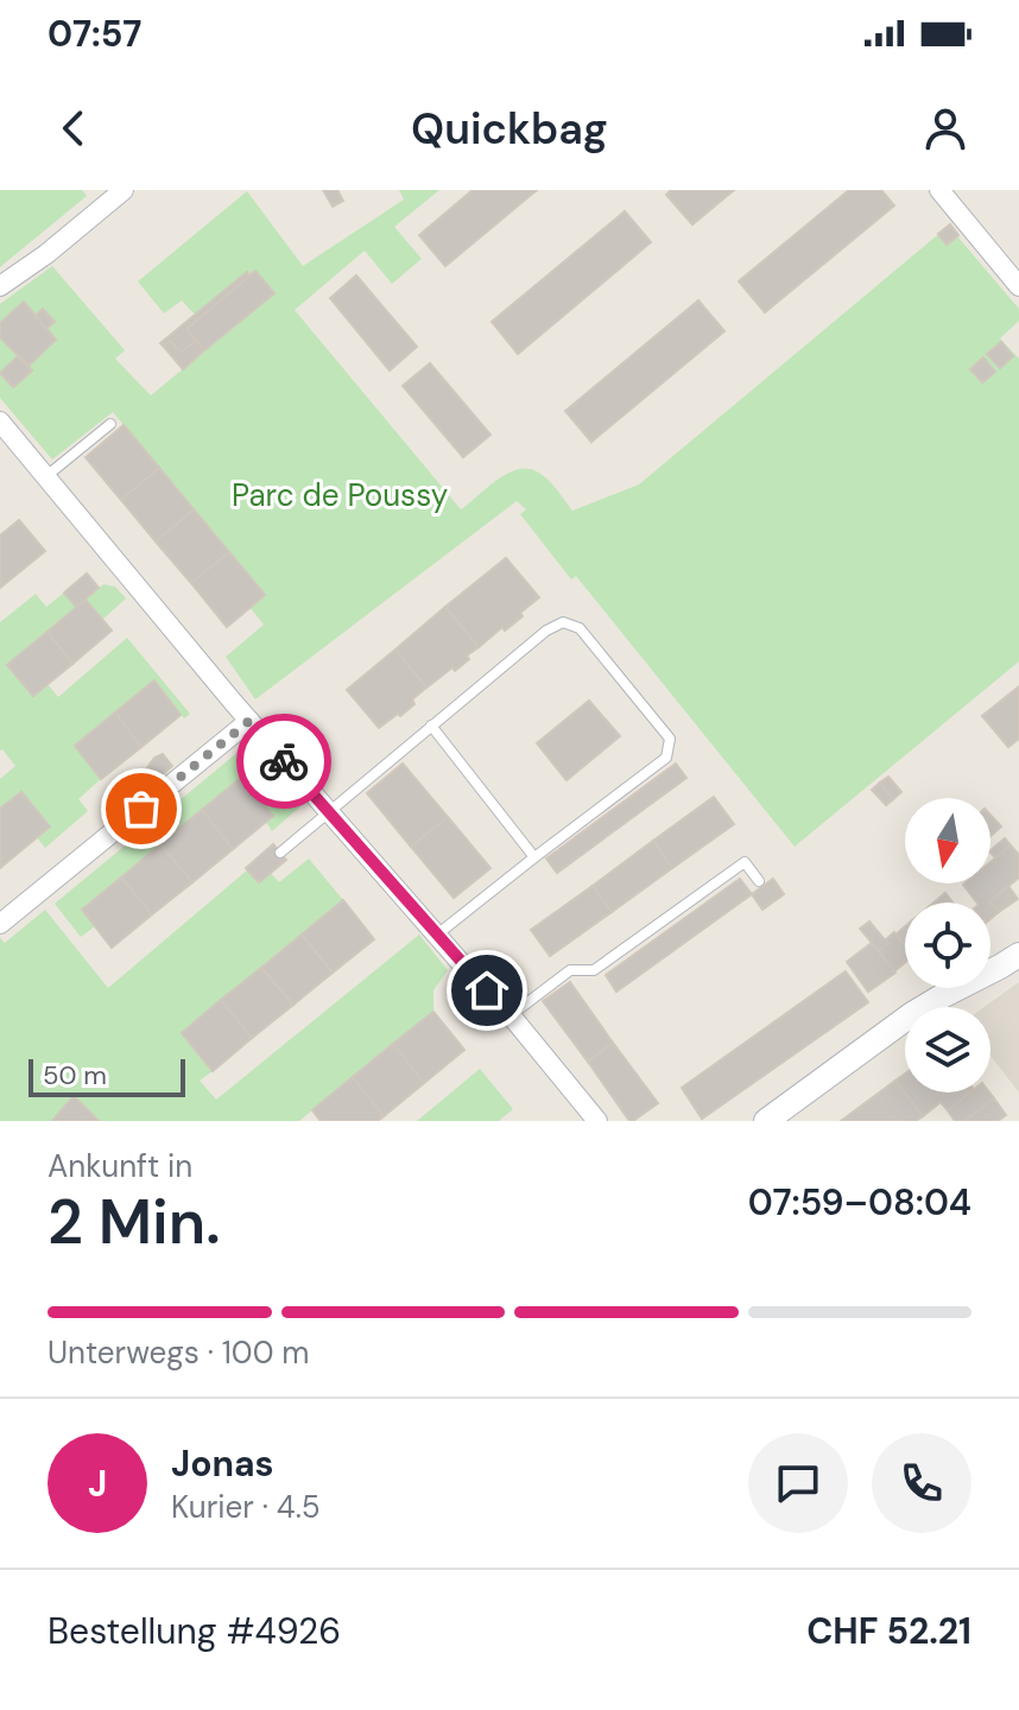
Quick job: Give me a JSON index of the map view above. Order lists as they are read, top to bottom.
{
  "parks": ["Parc de Poussy"],
  "scale_bar": "50 m",
  "north": "bottom",
  "page": {
    "status": "07:57",
    "header": "Quickbag",
    "scale": "50 m",
    "heading": ["2 Min.", "Ankunft in", "07:59–08:04"],
    "panel": [
      "Jonas",
      "Kurier · 4.5",
      "Bestellung #4926",
      "CHF 52.21"
    ],
    "bar": "Unterwegs · 100 m",
    "round": "J"
  }
}
